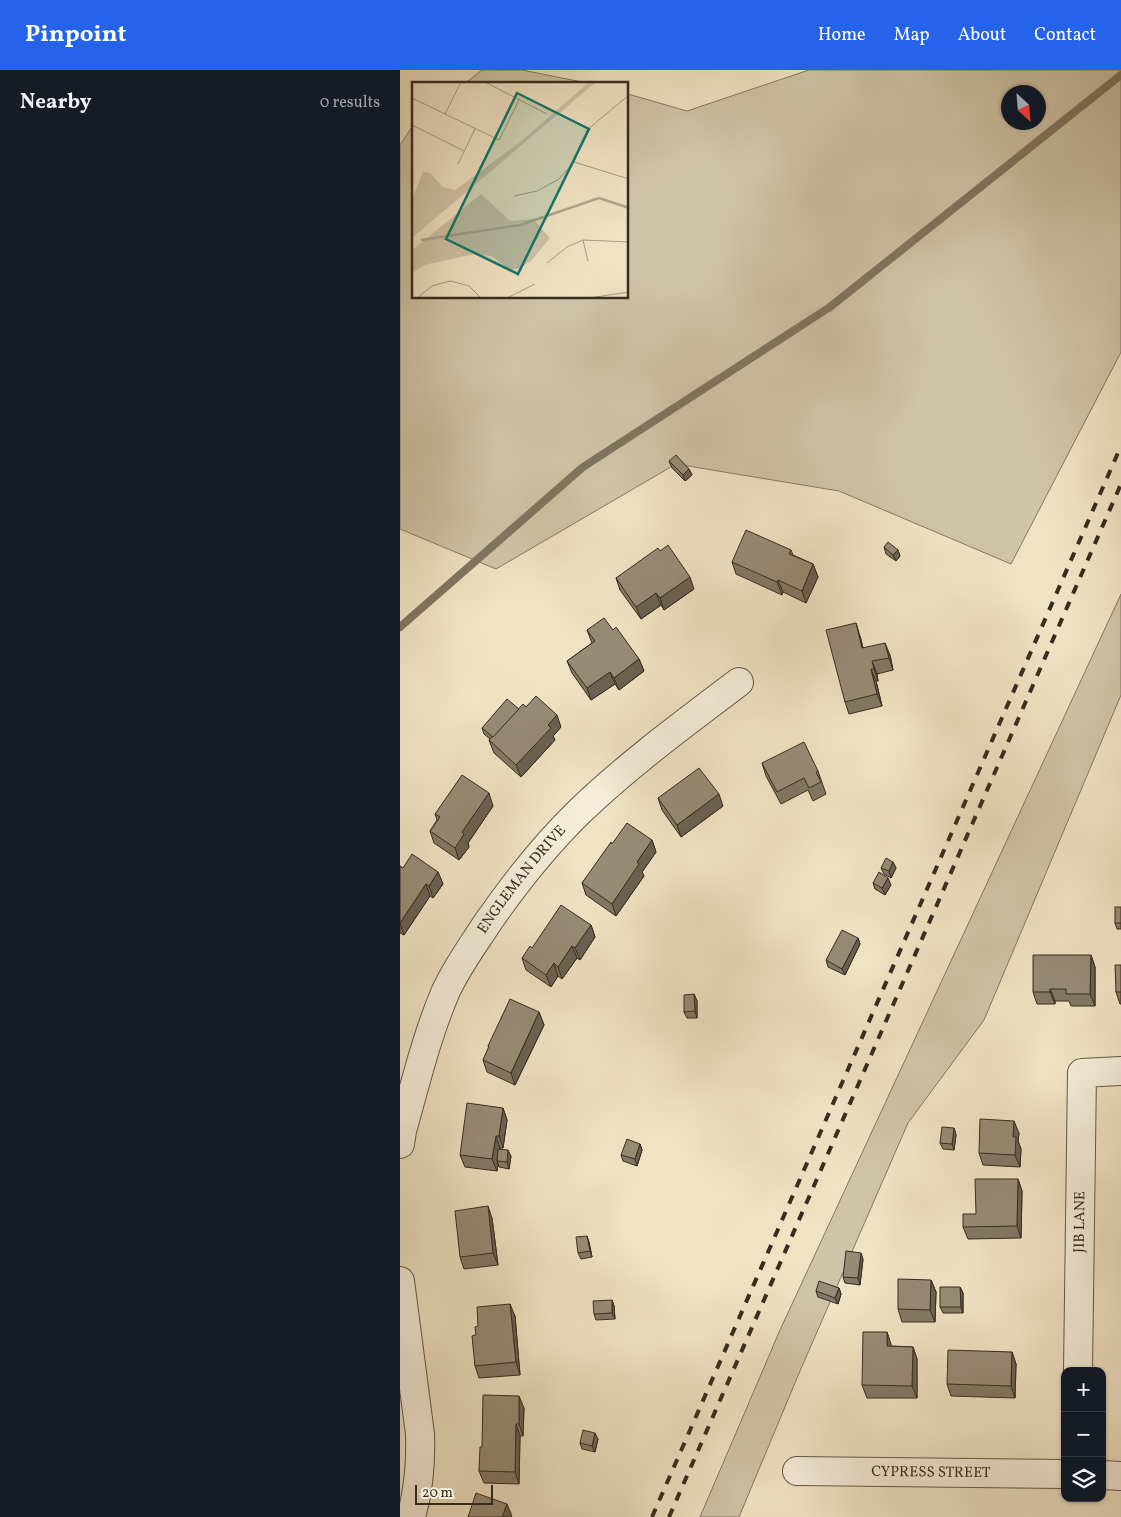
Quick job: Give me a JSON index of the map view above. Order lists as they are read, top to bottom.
{
  "streets": {
    "street": ["ENGLEMAN DRIVE", "JIB LANE", "CYPRESS STREET"]
  },
  "scale_bar": "20 m",
  "north": "bottom right",
  "page": {
    "header": "Pinpoint",
    "nav": [
      "Home",
      "Map",
      "About",
      "Contact"
    ],
    "heading": ["Nearby", "0 results"],
    "map_buttons": ["+", "−"],
    "scale": "20 m"
  }
}
